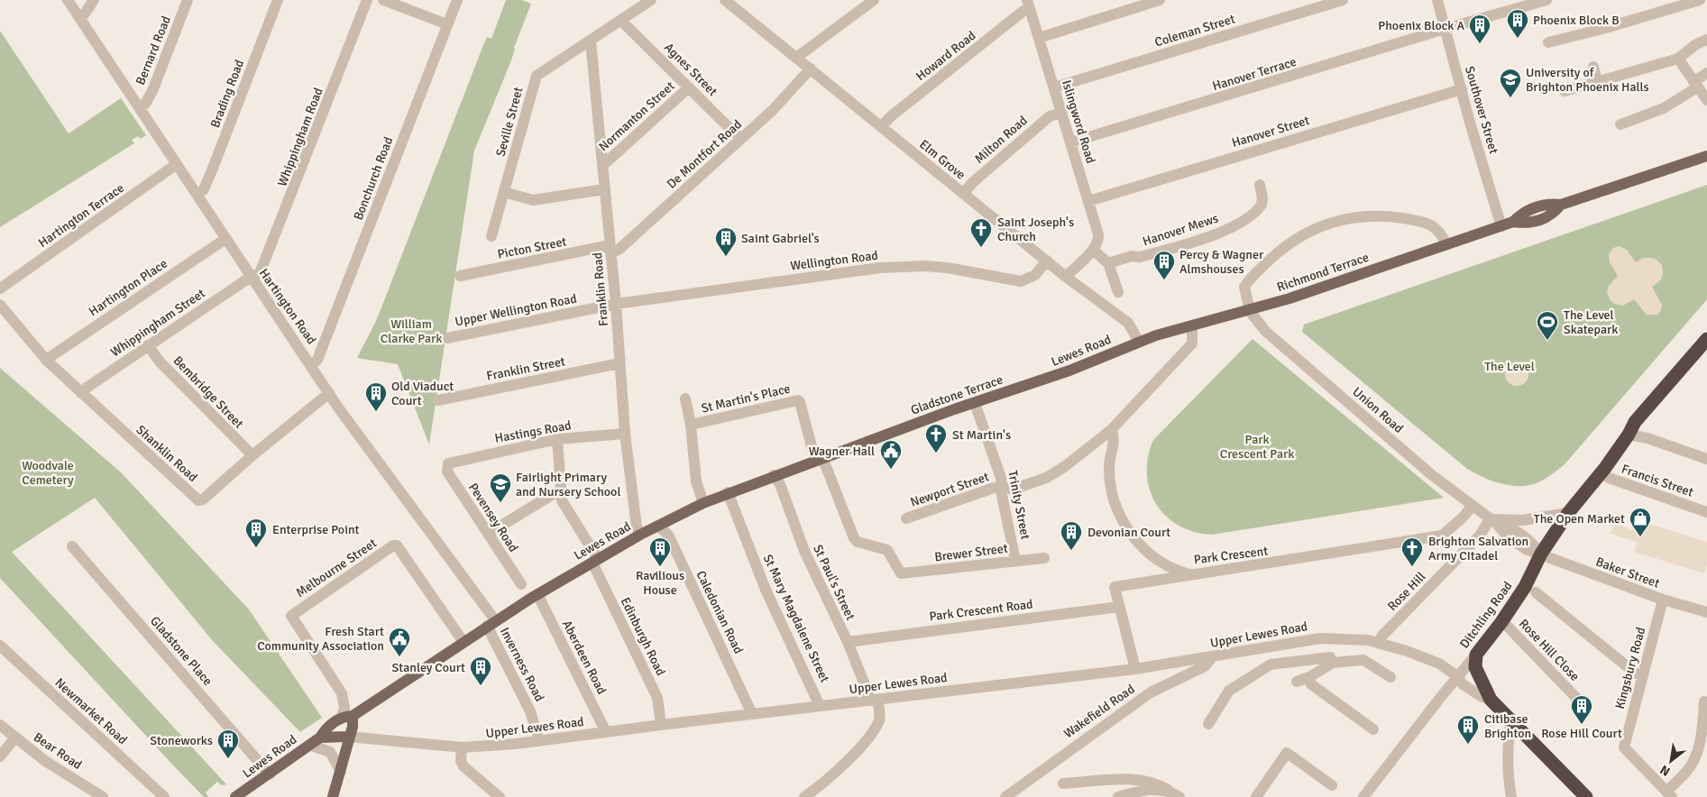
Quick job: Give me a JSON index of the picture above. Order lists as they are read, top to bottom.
{
  "streets": {
    "highway": ["Ditchling Road"],
    "main road": [
      "Richmond Terrace",
      "Lewes Road",
      "Gladstone Terrace",
      "Upper Lewes Road"
    ],
    "street": [
      "Coleman Street",
      "Bernard Road",
      "Howard Road",
      "Agnes Street",
      "Hanover Terrace",
      "Brading Road",
      "Southover Street",
      "Normanton Street",
      "Seville Street",
      "Islingword Road",
      "Hanover Street",
      "Whippingham Road",
      "Milton Road",
      "De Montfort Road",
      "Elm Grove",
      "Bonchurch Road",
      "Hartington Terrace",
      "Hanover Mews",
      "Picton Street",
      "Wellington Road",
      "Hartington Place",
      "Franklin Road",
      "Hartington Road",
      "Upper Wellington Road",
      "Whippingham Street",
      "Franklin Street",
      "Bembridge Street",
      "St Martin's Place",
      "Union Road",
      "Hastings Road",
      "Shanklin Road",
      "Francis Street",
      "Newport Street",
      "Trinity Street",
      "Pevensey Road",
      "Brewer Street",
      "Park Crescent",
      "Melbourne Street",
      "Baker Street",
      "St Paul's Street",
      "Rose Hill",
      "Park Crescent Road",
      "Caledonian Road",
      "St Mary Magdalene Street",
      "Edinburgh Road",
      "Rose Hill Close",
      "Gladstone Place",
      "Aberdeen Road",
      "Inverness Road",
      "Kingsbury Road",
      "Newmarket Road",
      "Wakefield Road",
      "Bear Road"
    ]
  },
  "crossings": [
    ["Coleman Street", "Islingword Road"],
    ["Bernard Road", "Hartington Road"],
    ["Howard Road", "Islingword Road"],
    ["Howard Road", "Elm Grove"],
    ["Agnes Street", "Normanton Street"],
    ["Agnes Street", "Seville Street"],
    ["Agnes Street", "De Montfort Road"],
    ["Hanover Terrace", "Southover Street"],
    ["Hanover Terrace", "Islingword Road"],
    ["Brading Road", "Hartington Road"],
    ["Southover Street", "Hanover Street"],
    ["Southover Street", "Richmond Terrace"],
    ["Normanton Street", "Franklin Road"],
    ["Seville Street", "Franklin Road"],
    ["Islingword Road", "Hanover Street"],
    ["Islingword Road", "Milton Road"],
    ["Whippingham Road", "Hartington Road"],
    ["Whippingham Road", "Whippingham Street"],
    ["Milton Road", "Elm Grove"],
    ["De Montfort Road", "Elm Grove"],
    ["De Montfort Road", "Picton Street"],
    ["De Montfort Road", "Franklin Road"],
    ["Elm Grove", "Wellington Road"],
    ["Elm Grove", "Richmond Terrace"],
    ["Elm Grove", "Lewes Road"],
    ["Bonchurch Road", "Hartington Road"],
    ["Hartington Terrace", "Hartington Road"],
    ["Picton Street", "Franklin Road"],
    ["Wellington Road", "Franklin Road"],
    ["Wellington Road", "Upper Wellington Road"],
    ["Richmond Terrace", "Lewes Road"],
    ["Richmond Terrace", "Union Road"],
    ["Hartington Place", "Hartington Road"],
    ["Hartington Place", "Shanklin Road"],
    ["Franklin Road", "Upper Wellington Road"],
    ["Franklin Road", "Lewes Road"],
    ["Franklin Road", "Franklin Street"],
    ["Franklin Road", "Hastings Road"],
    ["Hartington Road", "Whippingham Street"],
    ["Hartington Road", "Lewes Road"],
    ["Hartington Road", "Shanklin Road"],
    ["Hartington Road", "Inverness Road"],
    ["Whippingham Street", "Bembridge Street"],
    ["Whippingham Street", "Shanklin Road"],
    ["Lewes Road", "Gladstone Terrace"],
    ["Lewes Road", "St Martin's Place"],
    ["Lewes Road", "Melbourne Street"],
    ["Lewes Road", "St Paul's Street"],
    ["Lewes Road", "Caledonian Road"],
    ["Lewes Road", "St Mary Magdalene Street"],
    ["Lewes Road", "Upper Lewes Road"],
    ["Lewes Road", "Edinburgh Road"],
    ["Lewes Road", "Gladstone Place"],
    ["Lewes Road", "Aberdeen Road"],
    ["Lewes Road", "Inverness Road"],
    ["Bembridge Street", "Shanklin Road"],
    ["Gladstone Terrace", "Trinity Street"],
    ["St Martin's Place", "Brewer Street"],
    ["Union Road", "Park Crescent"],
    ["Union Road", "Baker Street"],
    ["Union Road", "Rose Hill"],
    ["Union Road", "Ditchling Road"],
    ["Hastings Road", "Pevensey Road"],
    ["Francis Street", "Ditchling Road"],
    ["Newport Street", "Trinity Street"],
    ["Newport Street", "Park Crescent"],
    ["Trinity Street", "Brewer Street"],
    ["Baker Street", "Ditchling Road"],
    ["Baker Street", "Kingsbury Road"],
    ["St Paul's Street", "Park Crescent Road"],
    ["St Paul's Street", "Upper Lewes Road"],
    ["Rose Hill", "Upper Lewes Road"],
    ["Caledonian Road", "Upper Lewes Road"],
    ["Ditchling Road", "Upper Lewes Road"],
    ["Ditchling Road", "Rose Hill Close"],
    ["St Mary Magdalene Street", "Upper Lewes Road"],
    ["Upper Lewes Road", "Edinburgh Road"],
    ["Upper Lewes Road", "Aberdeen Road"],
    ["Upper Lewes Road", "Inverness Road"],
    ["Upper Lewes Road", "Wakefield Road"]
  ],
  "parks": [
    "William Clarke Park",
    "The Level",
    "Park Crescent Park",
    "Woodvale Cemetery"
  ],
  "places": {
    "building": [
      "Phoenix Block B",
      "Phoenix Block A",
      "Saint Gabriel's",
      "Percy & Wagner Almshouses",
      "Old Viaduct Court",
      "Enterprise Point",
      "Devonian Court",
      "Ravilious House",
      "Stanley Court",
      "Rose Hill Court",
      "Citibase Brighton",
      "Stoneworks"
    ],
    "school or university": ["University of Brighton Phoenix Halls", "Fairlight Primary and Nursery School"],
    "church": ["Saint Joseph's Church", "St Martin's", "Brighton Salvation Army CItadel"],
    "sports": ["The Level Skatepark"],
    "public building": ["Wagner Hall", "Fresh Start Community Association"],
    "shop": ["The Open Market"]
  },
  "north": "bottom left"
}
